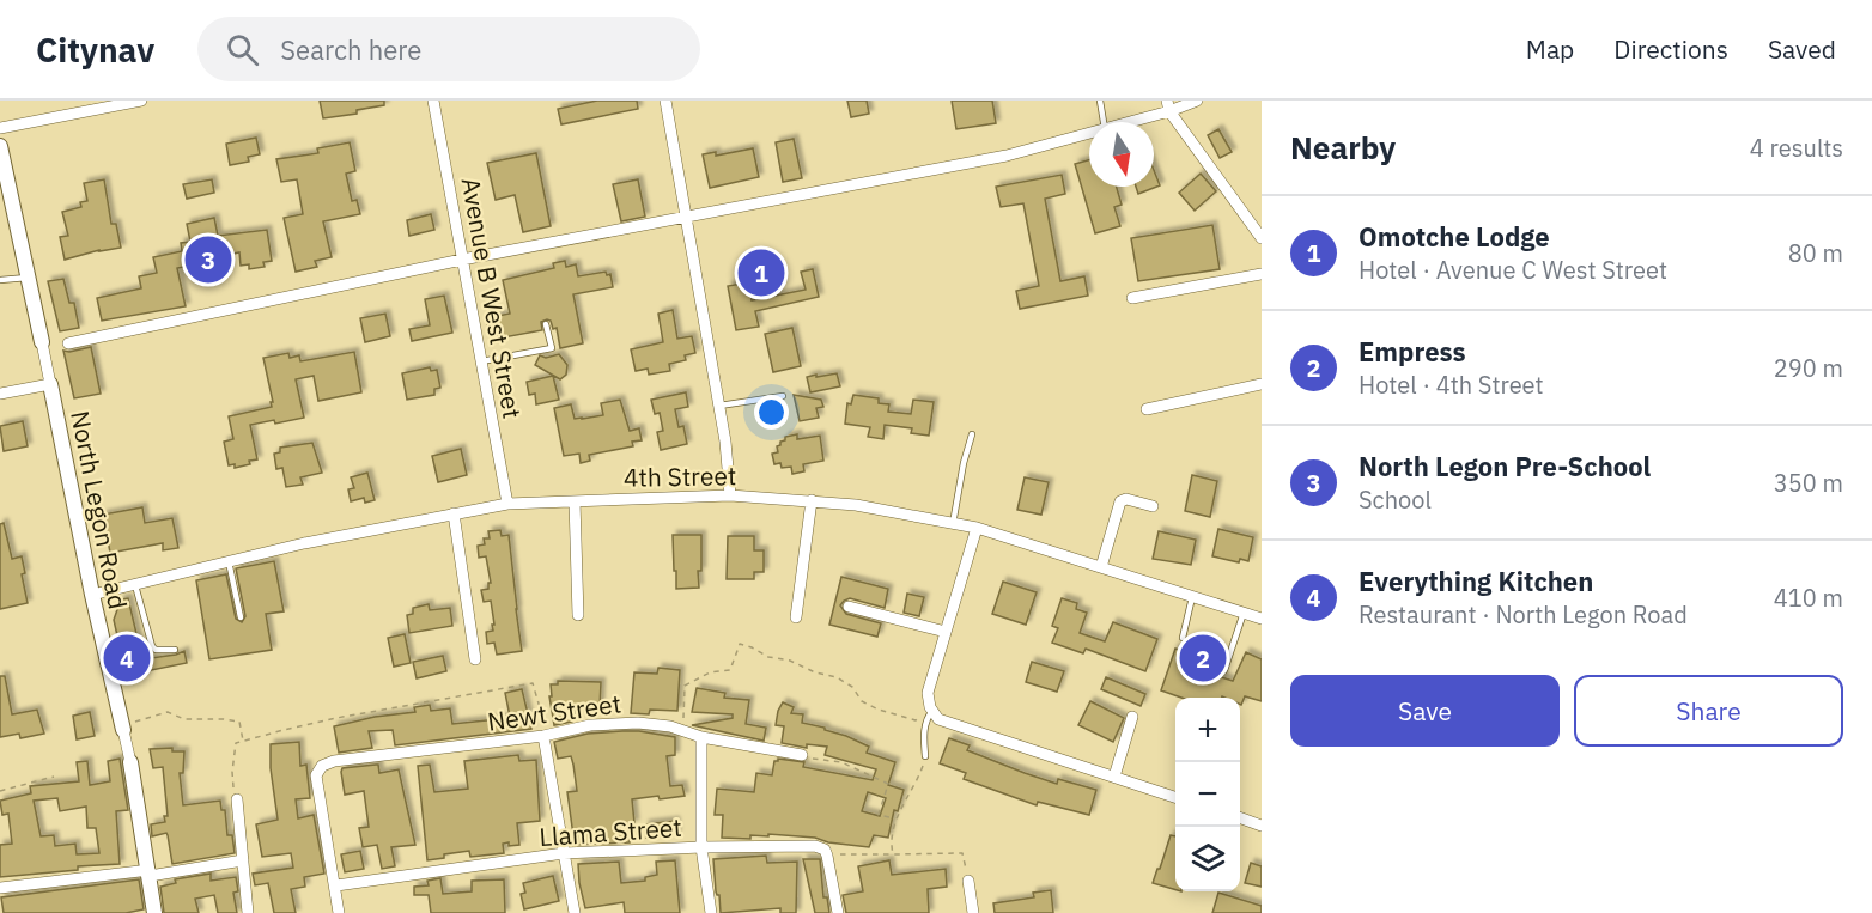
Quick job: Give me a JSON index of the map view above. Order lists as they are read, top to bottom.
{
  "streets": {
    "street": [
      "Avenue B West Street",
      "4th Street",
      "North Legon Road",
      "Newt Street",
      "Llama Street"
    ]
  },
  "crossings": [
    ["Avenue B West Street", "4th Street"],
    ["4th Street", "North Legon Road"],
    ["Newt Street", "Llama Street"]
  ],
  "north": "bottom",
  "page": {
    "header": "Citynav",
    "search": "Search here",
    "nav": ["Map", "Directions", "Saved"],
    "heading": ["Nearby", "4 results"],
    "list": [
      {
        "mark": "1",
        "name": "Omotche Lodge",
        "note": "Hotel · Avenue C West Street",
        "value": "80 m"
      },
      {
        "mark": "2",
        "name": "Empress",
        "note": "Hotel · 4th Street",
        "value": "290 m"
      },
      {
        "mark": "3",
        "name": "North Legon Pre-School",
        "note": "School",
        "value": "350 m"
      },
      {
        "mark": "4",
        "name": "Everything Kitchen",
        "note": "Restaurant · North Legon Road",
        "value": "410 m"
      }
    ],
    "pins": [
      "3",
      "1",
      "2",
      "4"
    ],
    "buttons": ["Save", "Share"],
    "map_buttons": ["+", "−"]
  }
}
